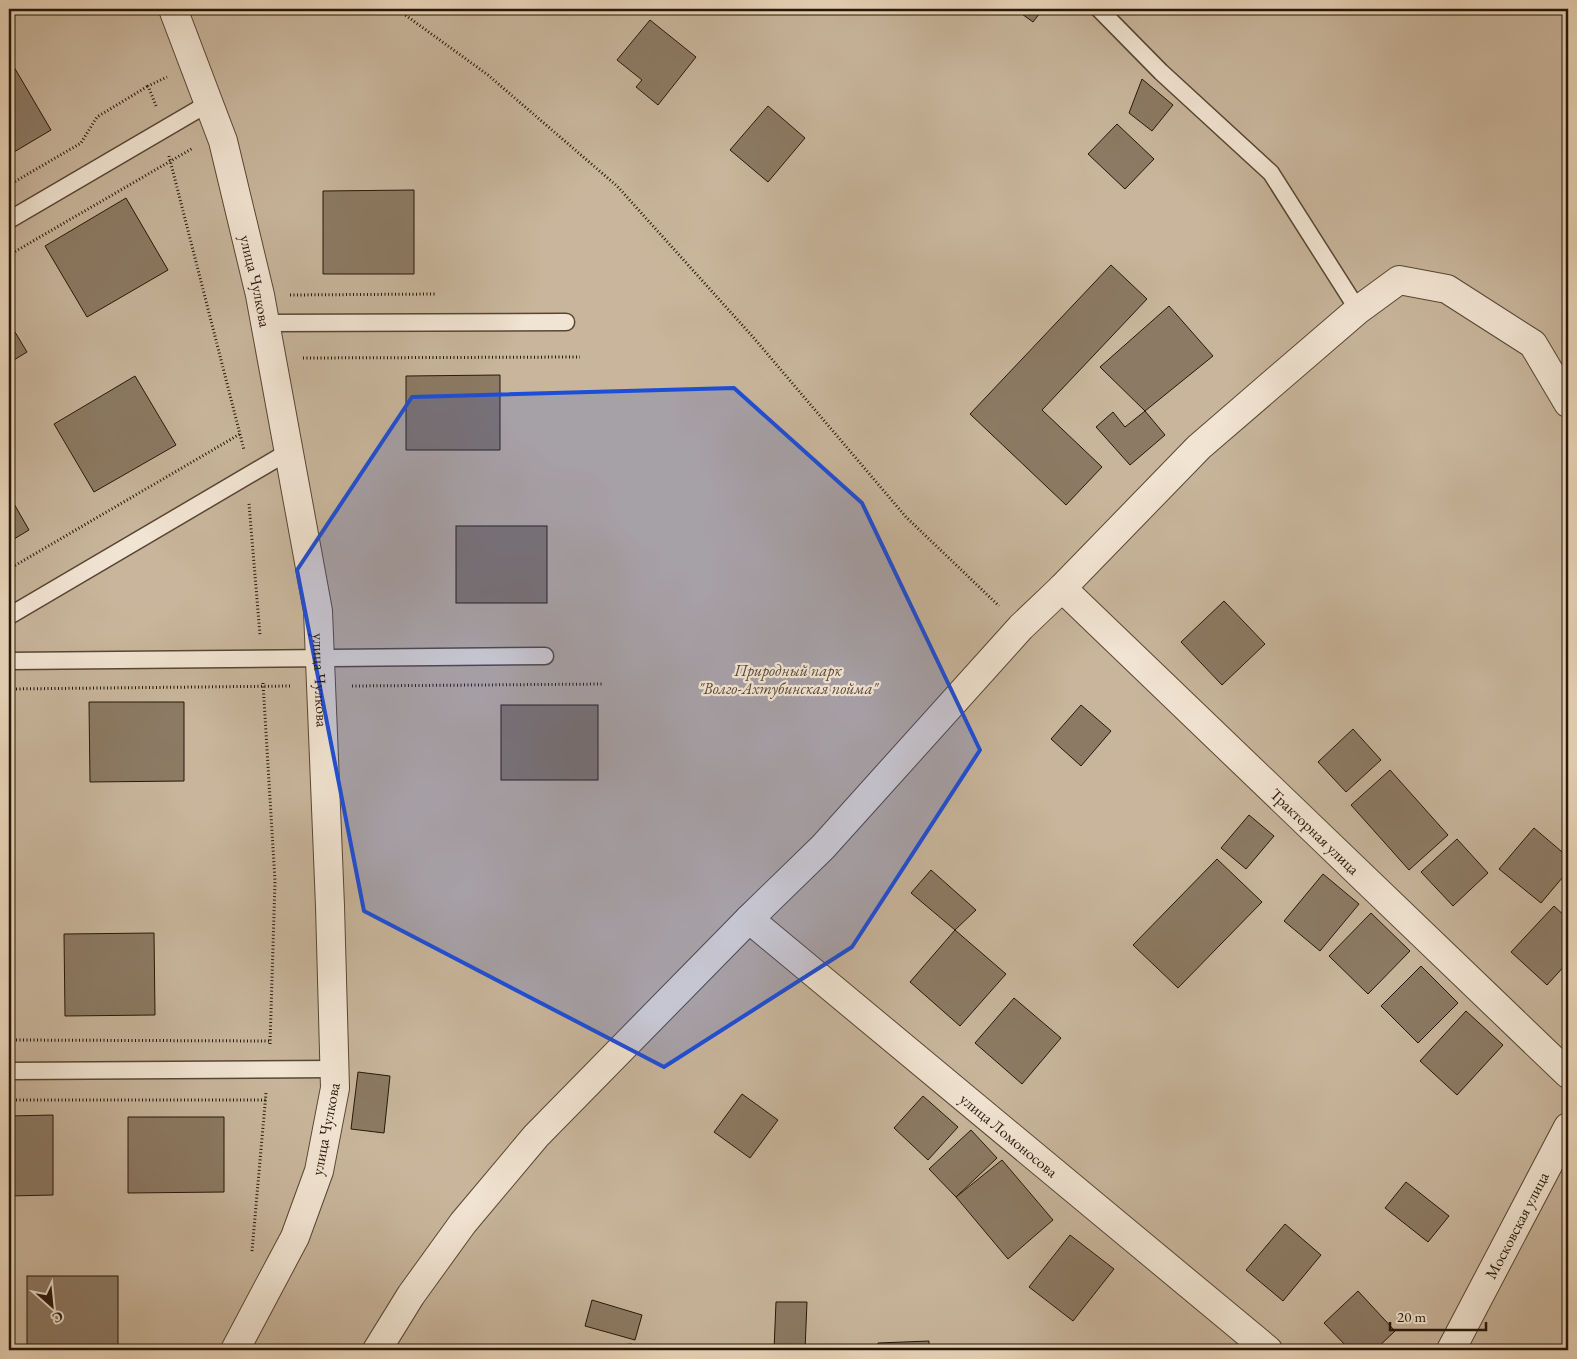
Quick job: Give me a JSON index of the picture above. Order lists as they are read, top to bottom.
{
  "streets": {
    "street": [
      "улица Чулкова",
      "Тракторная улица",
      "улица Ломоносова",
      "Московская улица"
    ]
  },
  "parks": ["Природный парк \"Волго-Ахтубинская пойма\""],
  "scale_bar": "20 m",
  "north": "bottom right"
}
